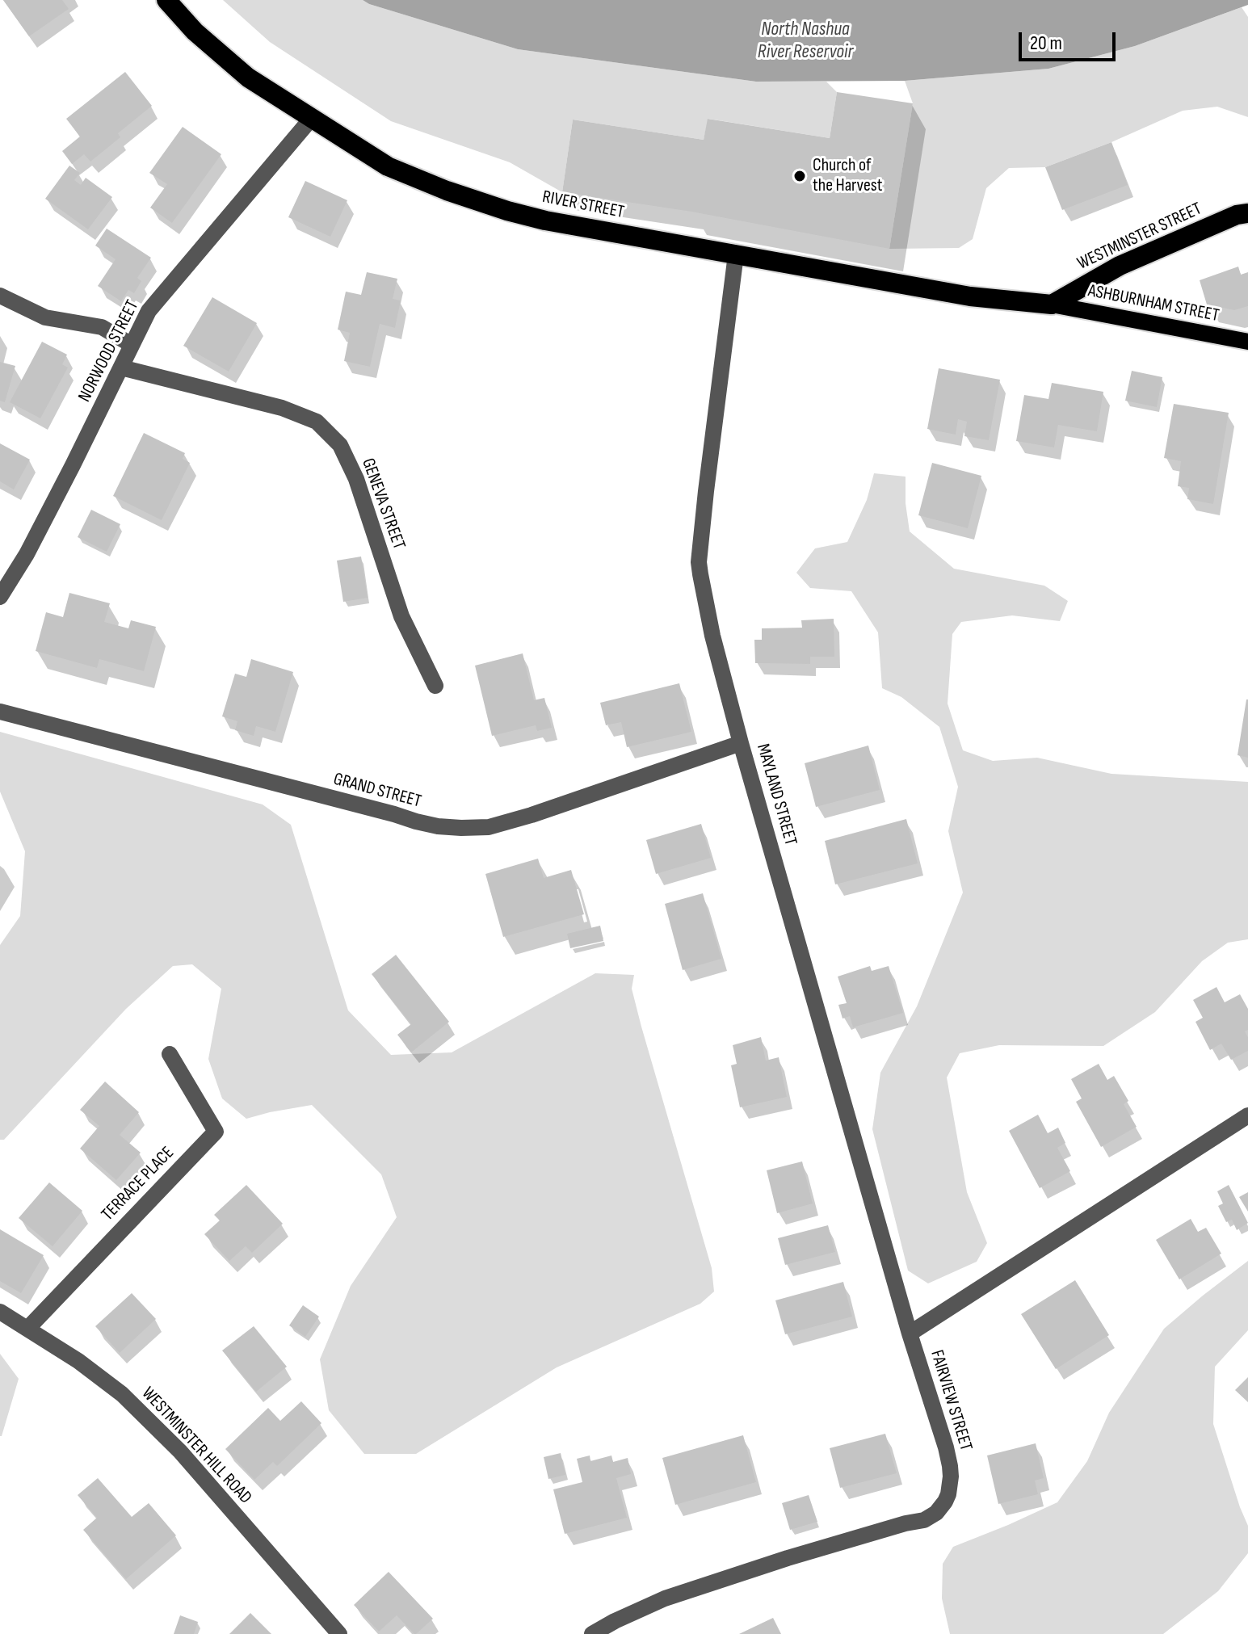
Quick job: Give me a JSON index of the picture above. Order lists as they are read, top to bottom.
{
  "streets": {
    "highway": ["RIVER STREET", "WESTMINSTER STREET"],
    "main road": ["ASHBURNHAM STREET"],
    "street": [
      "NORWOOD STREET",
      "GENEVA STREET",
      "GRAND STREET",
      "MAYLAND STREET",
      "TERRACE PLACE",
      "FAIRVIEW STREET",
      "WESTMINSTER HILL ROAD"
    ]
  },
  "crossings": [
    ["RIVER STREET", "WESTMINSTER STREET"],
    ["RIVER STREET", "ASHBURNHAM STREET"],
    ["RIVER STREET", "NORWOOD STREET"],
    ["RIVER STREET", "MAYLAND STREET"],
    ["WESTMINSTER STREET", "ASHBURNHAM STREET"],
    ["NORWOOD STREET", "GENEVA STREET"],
    ["GRAND STREET", "MAYLAND STREET"],
    ["MAYLAND STREET", "FAIRVIEW STREET"],
    ["TERRACE PLACE", "WESTMINSTER HILL ROAD"]
  ],
  "water": ["North Nashua River Reservoir"],
  "places": ["Church of the Harvest"],
  "scale_bar": "20 m"
}
